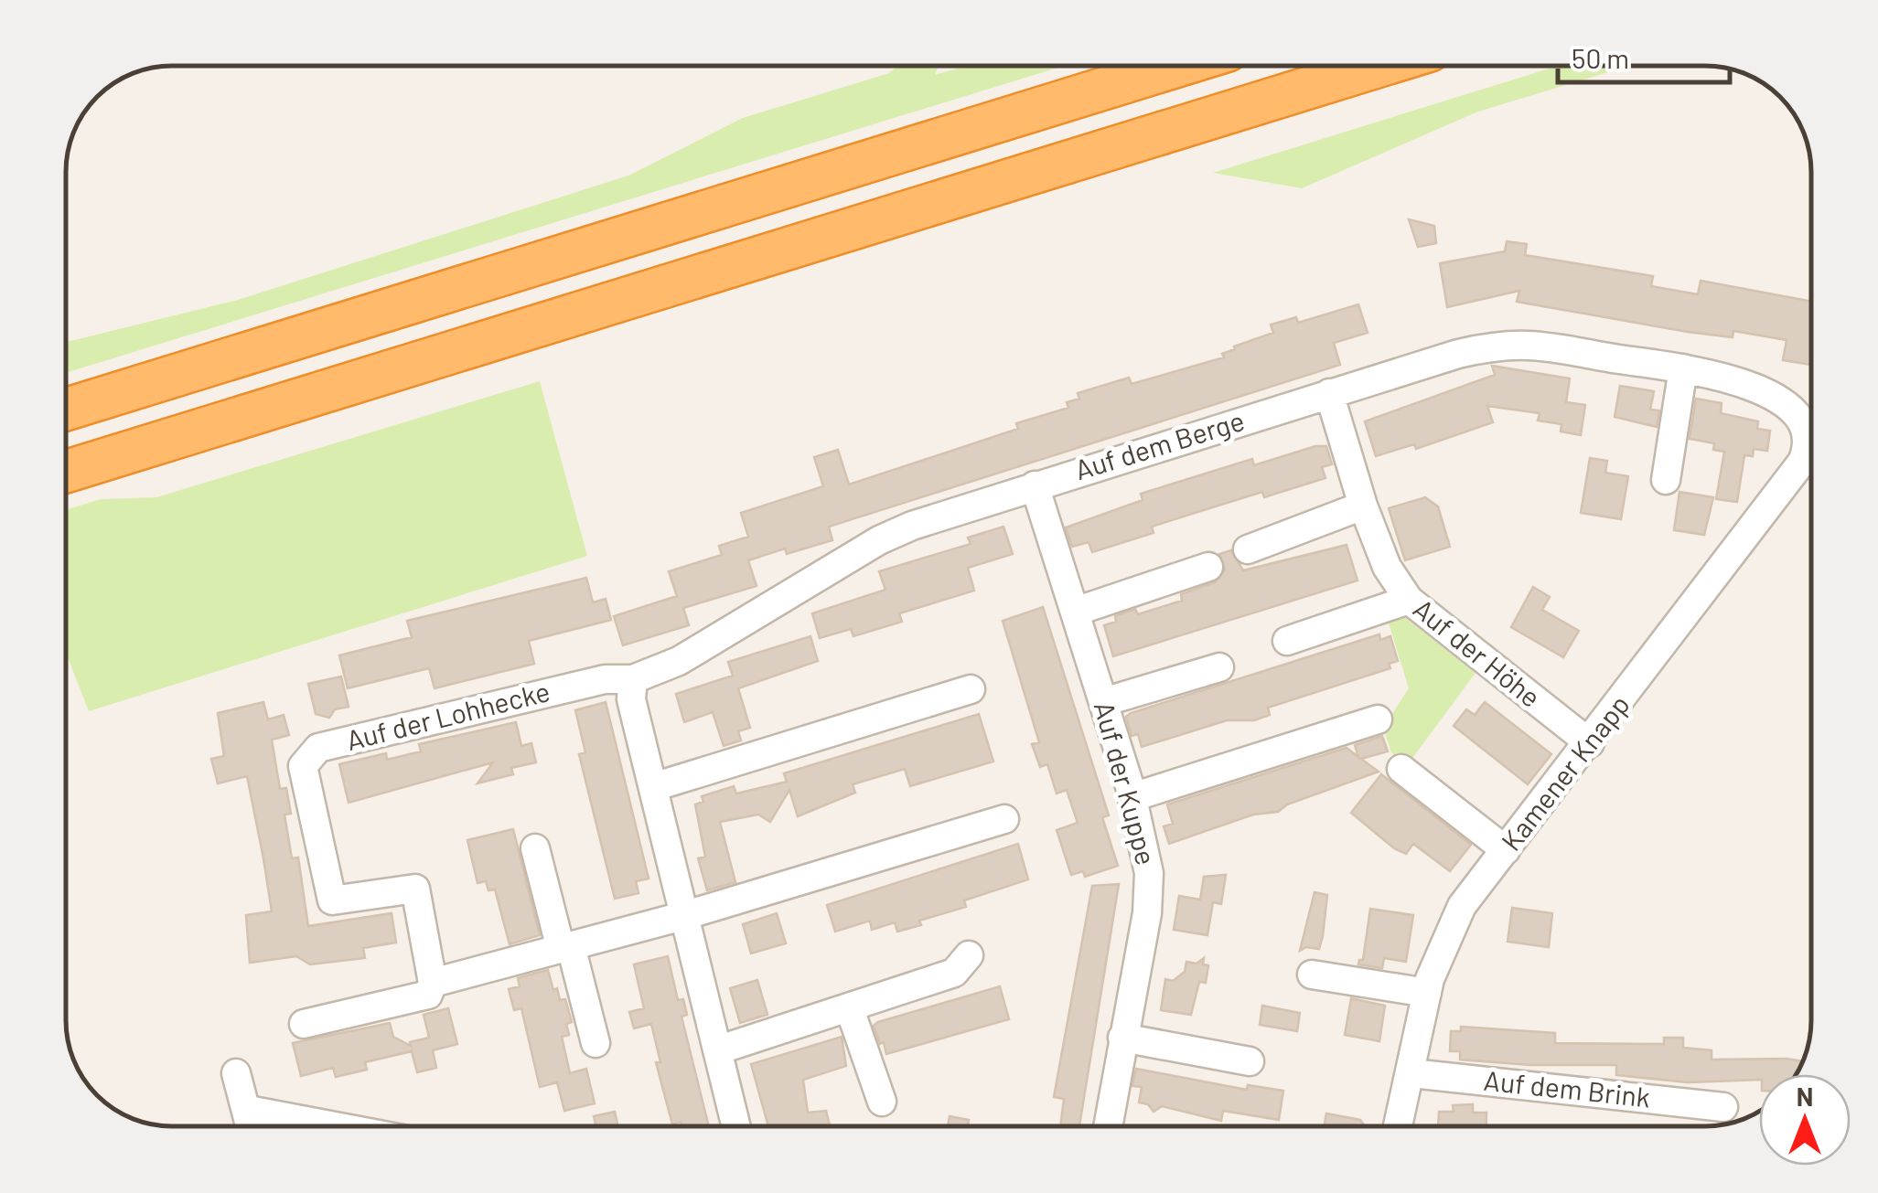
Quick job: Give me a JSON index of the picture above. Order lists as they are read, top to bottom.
{
  "streets": {
    "street": [
      "Auf dem Berge",
      "Auf der Höhe",
      "Auf der Lohhecke",
      "Kamener Knapp",
      "Auf der Kuppe",
      "Auf dem Brink"
    ]
  },
  "crossings": [
    ["Auf dem Berge", "Auf der Höhe"],
    ["Auf dem Berge", "Auf der Lohhecke"],
    ["Auf dem Berge", "Kamener Knapp"],
    ["Auf dem Berge", "Auf der Kuppe"],
    ["Auf der Höhe", "Kamener Knapp"],
    ["Kamener Knapp", "Auf dem Brink"]
  ],
  "scale_bar": "50 m",
  "north": "top"
}
